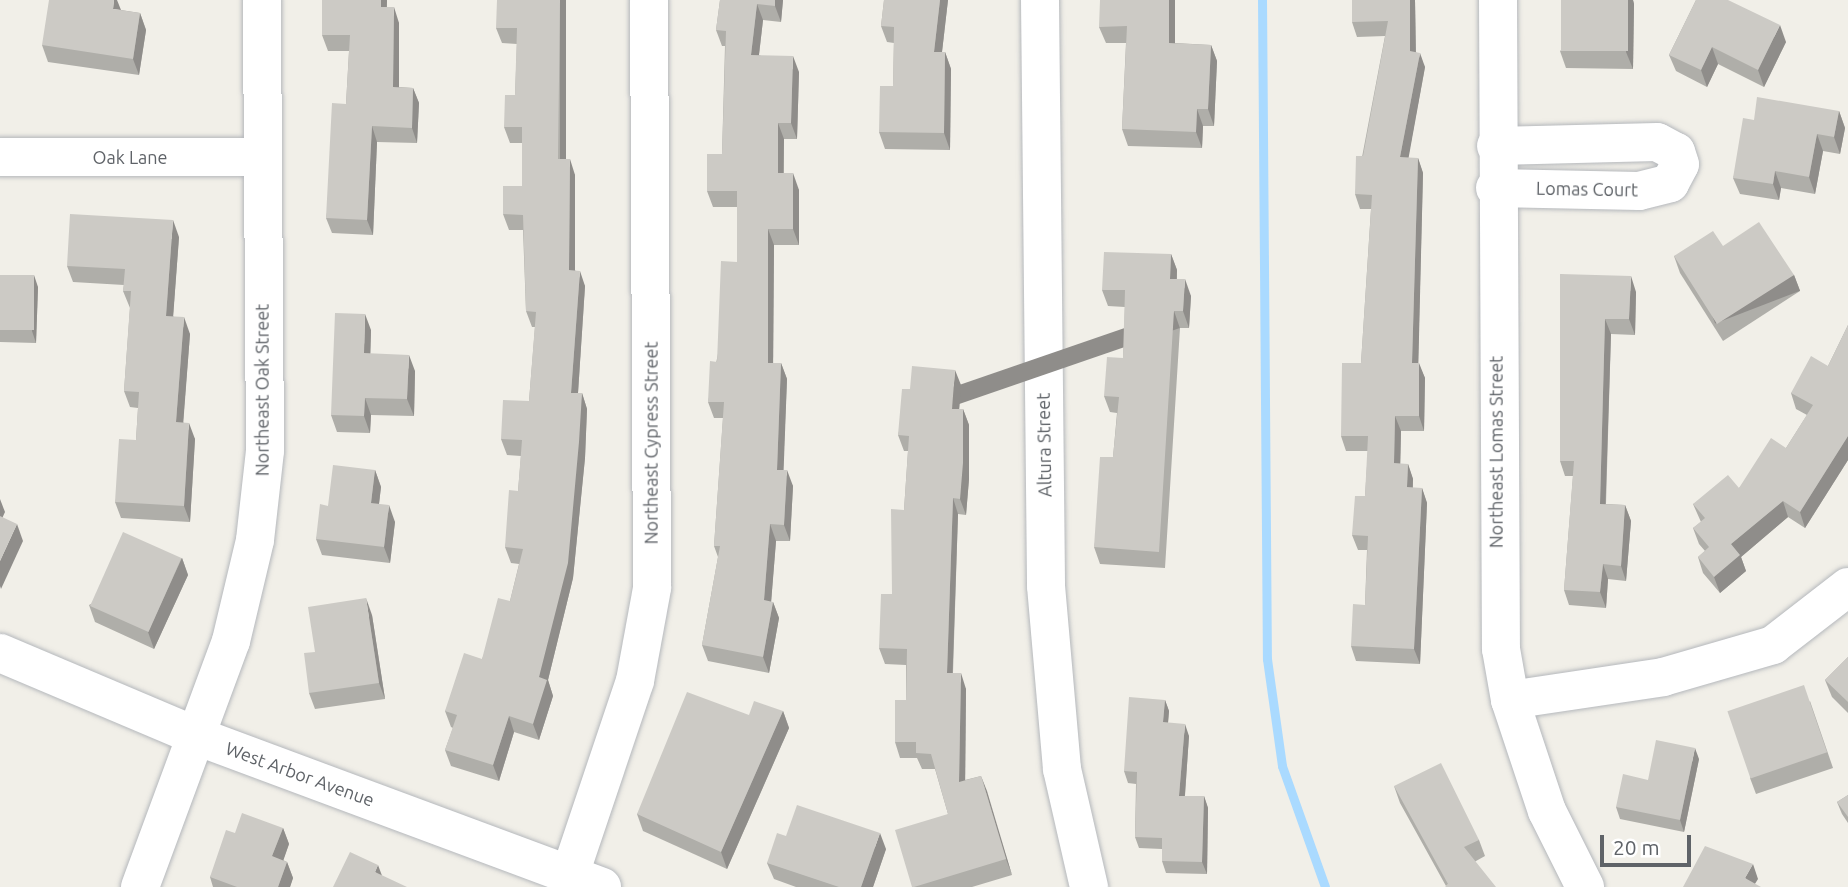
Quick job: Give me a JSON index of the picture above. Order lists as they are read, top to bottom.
{
  "streets": {
    "street": [
      "Oak Lane",
      "Lomas Court",
      "Northeast Oak Street",
      "Northeast Cypress Street",
      "Altura Street",
      "Northeast Lomas Street",
      "West Arbor Avenue"
    ]
  },
  "crossings": [
    ["Oak Lane", "Northeast Oak Street"],
    ["Lomas Court", "Northeast Lomas Street"],
    ["Northeast Oak Street", "West Arbor Avenue"],
    ["Northeast Cypress Street", "West Arbor Avenue"]
  ],
  "scale_bar": "20 m"
}
